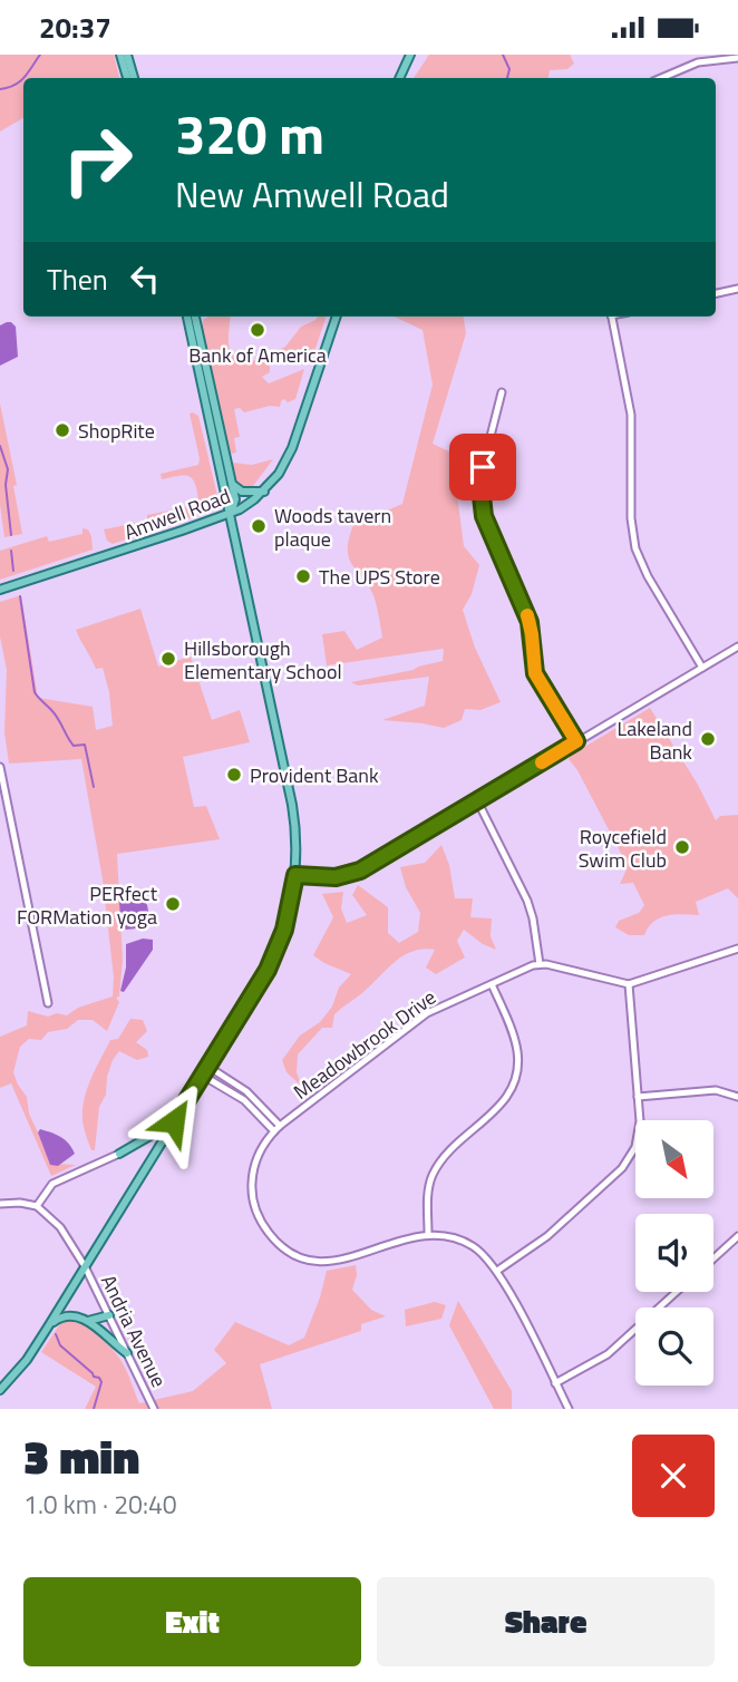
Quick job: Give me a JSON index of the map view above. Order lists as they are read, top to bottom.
{
  "streets": {
    "main road": ["Amwell Road"],
    "street": ["Meadowbrook Drive", "Andria Avenue"]
  },
  "places": [
    "Bank of America",
    "ShopRite",
    "Woods tavern plaque",
    "The UPS Store",
    "Hillsborough Elementary School",
    "Lakeland Bank",
    "Provident Bank",
    "Roycefield Swim Club",
    "PERfect FORMation yoga"
  ],
  "north": "bottom right",
  "page": {
    "status": "20:37",
    "turn": ["320 m", "New Amwell Road"],
    "then": "Then",
    "heading": ["3 min", "1.0 km · 20:40"],
    "buttons": ["Exit", "Share"]
  }
}
